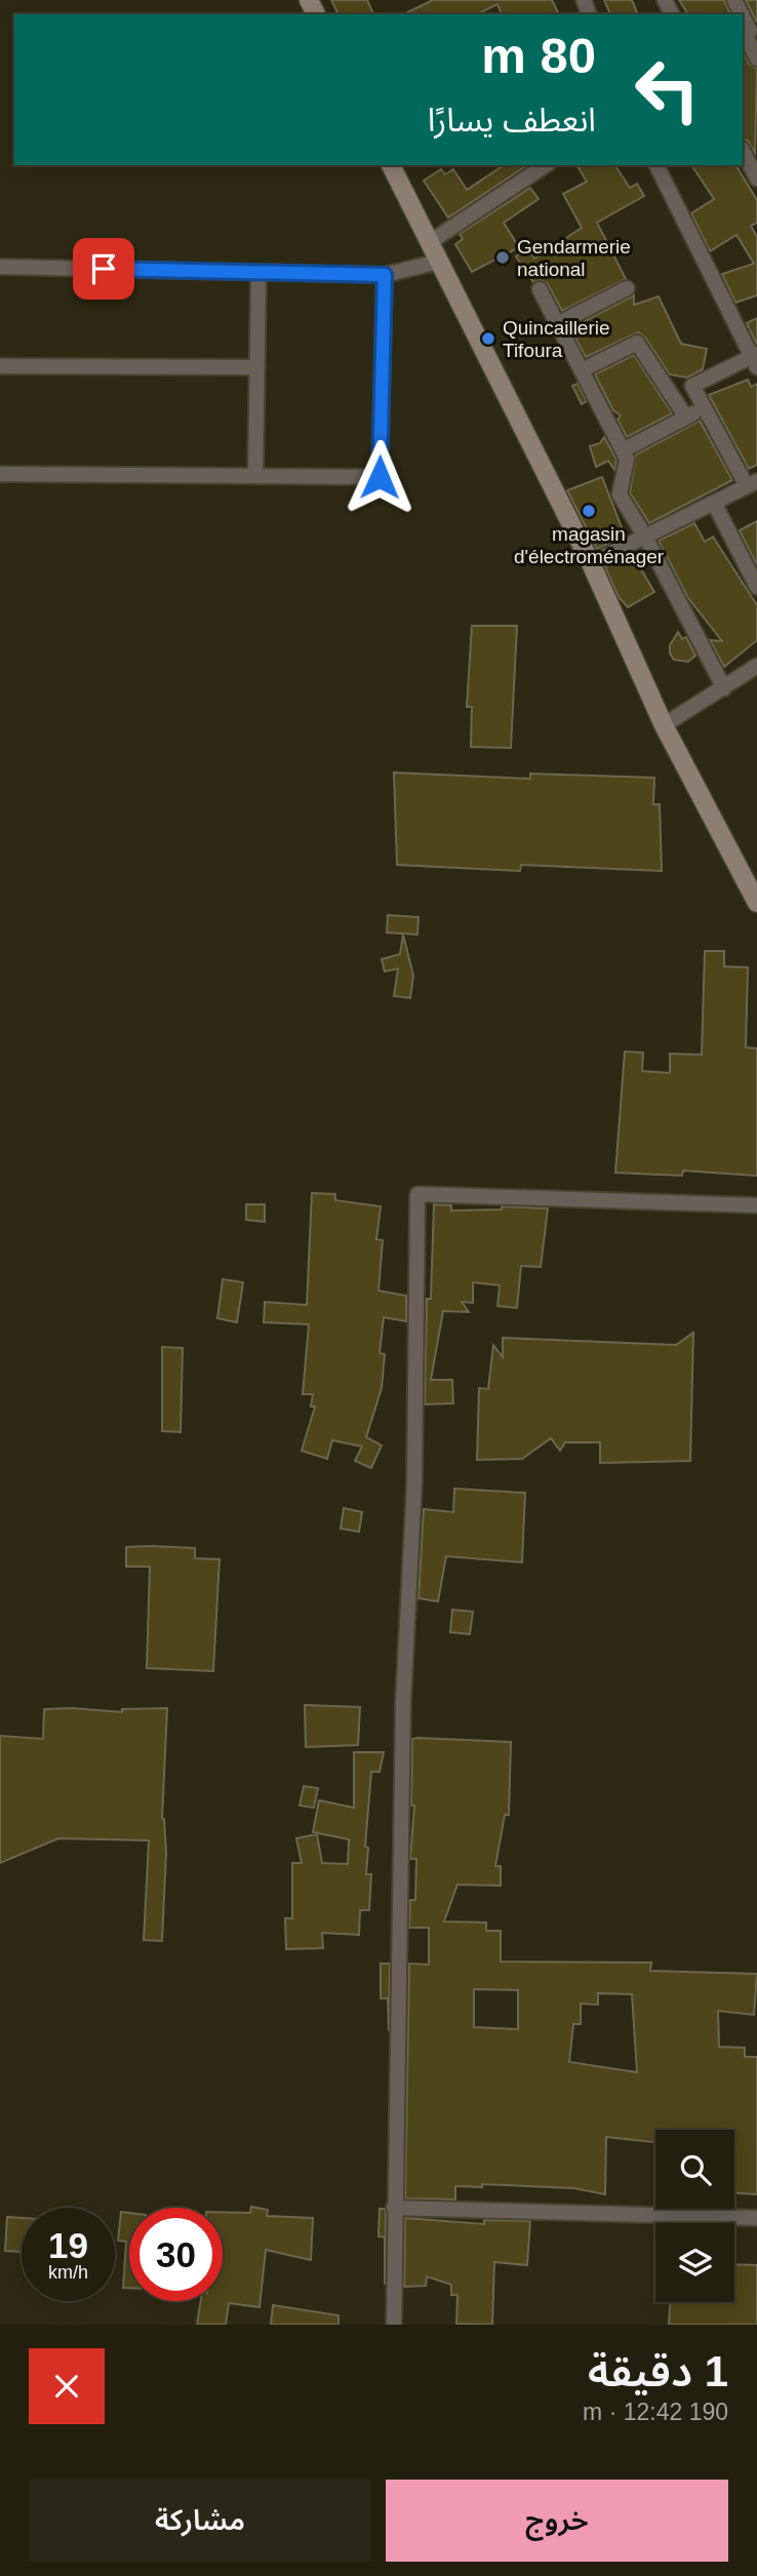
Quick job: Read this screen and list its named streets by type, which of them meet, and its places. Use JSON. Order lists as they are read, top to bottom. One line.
{"places":["Gendarmerie national","Quincaillerie Tifoura","magasin d'électroménager"],"page":{"turn":["80 m","انعطف يسارًا"],"speed":"19 km/h","limit":"30","heading":["1 دقيقة","190 m · 12:42"],"buttons":["خروج","مشاركة"]}}
